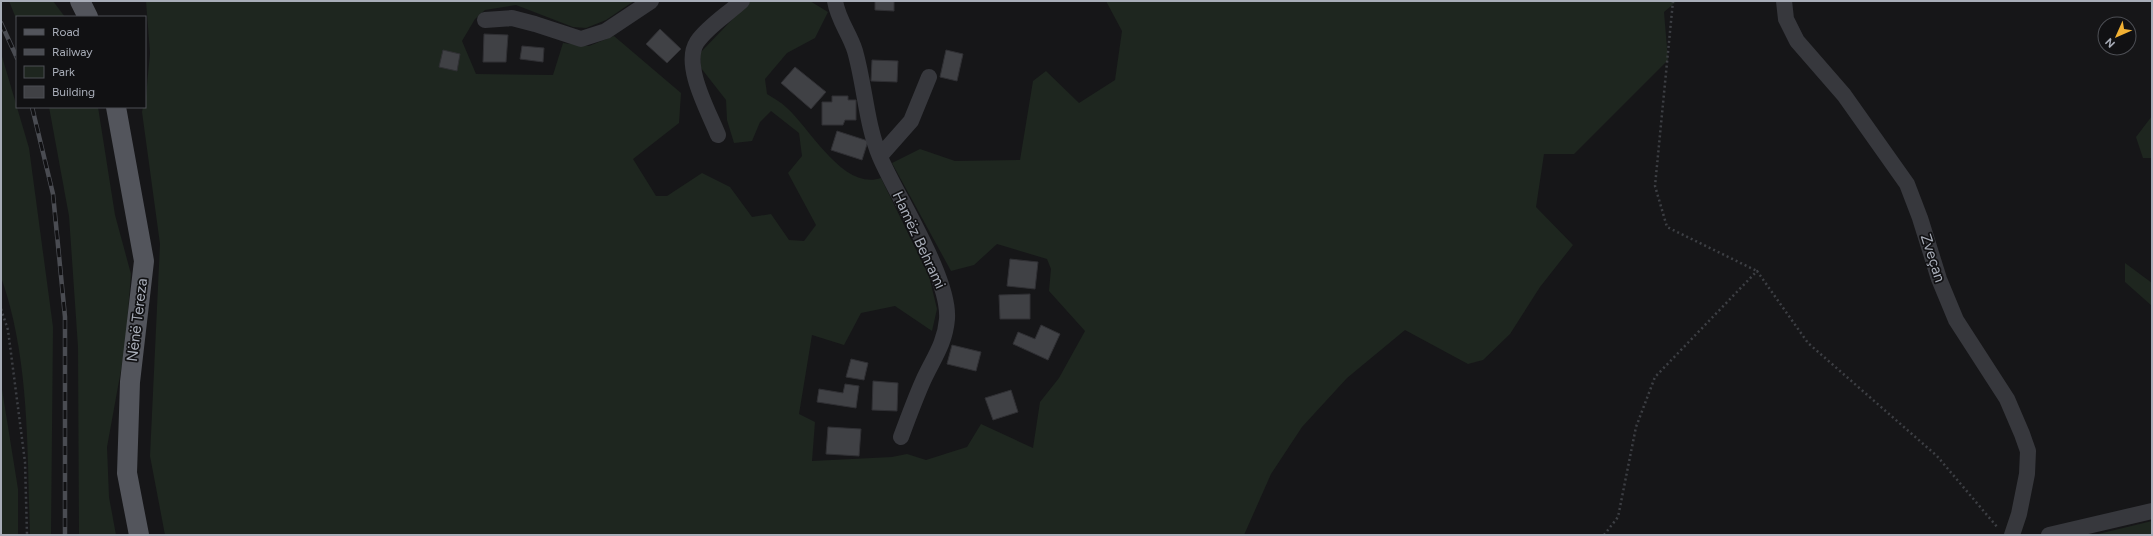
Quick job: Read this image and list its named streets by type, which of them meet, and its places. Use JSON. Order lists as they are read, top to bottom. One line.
{"streets":{"main road":["Nënë Tereza"],"street":["Hamëz Behrami","Zveçan"]},"legend":["Road","Railway","Park","Building"],"north":"bottom left"}
